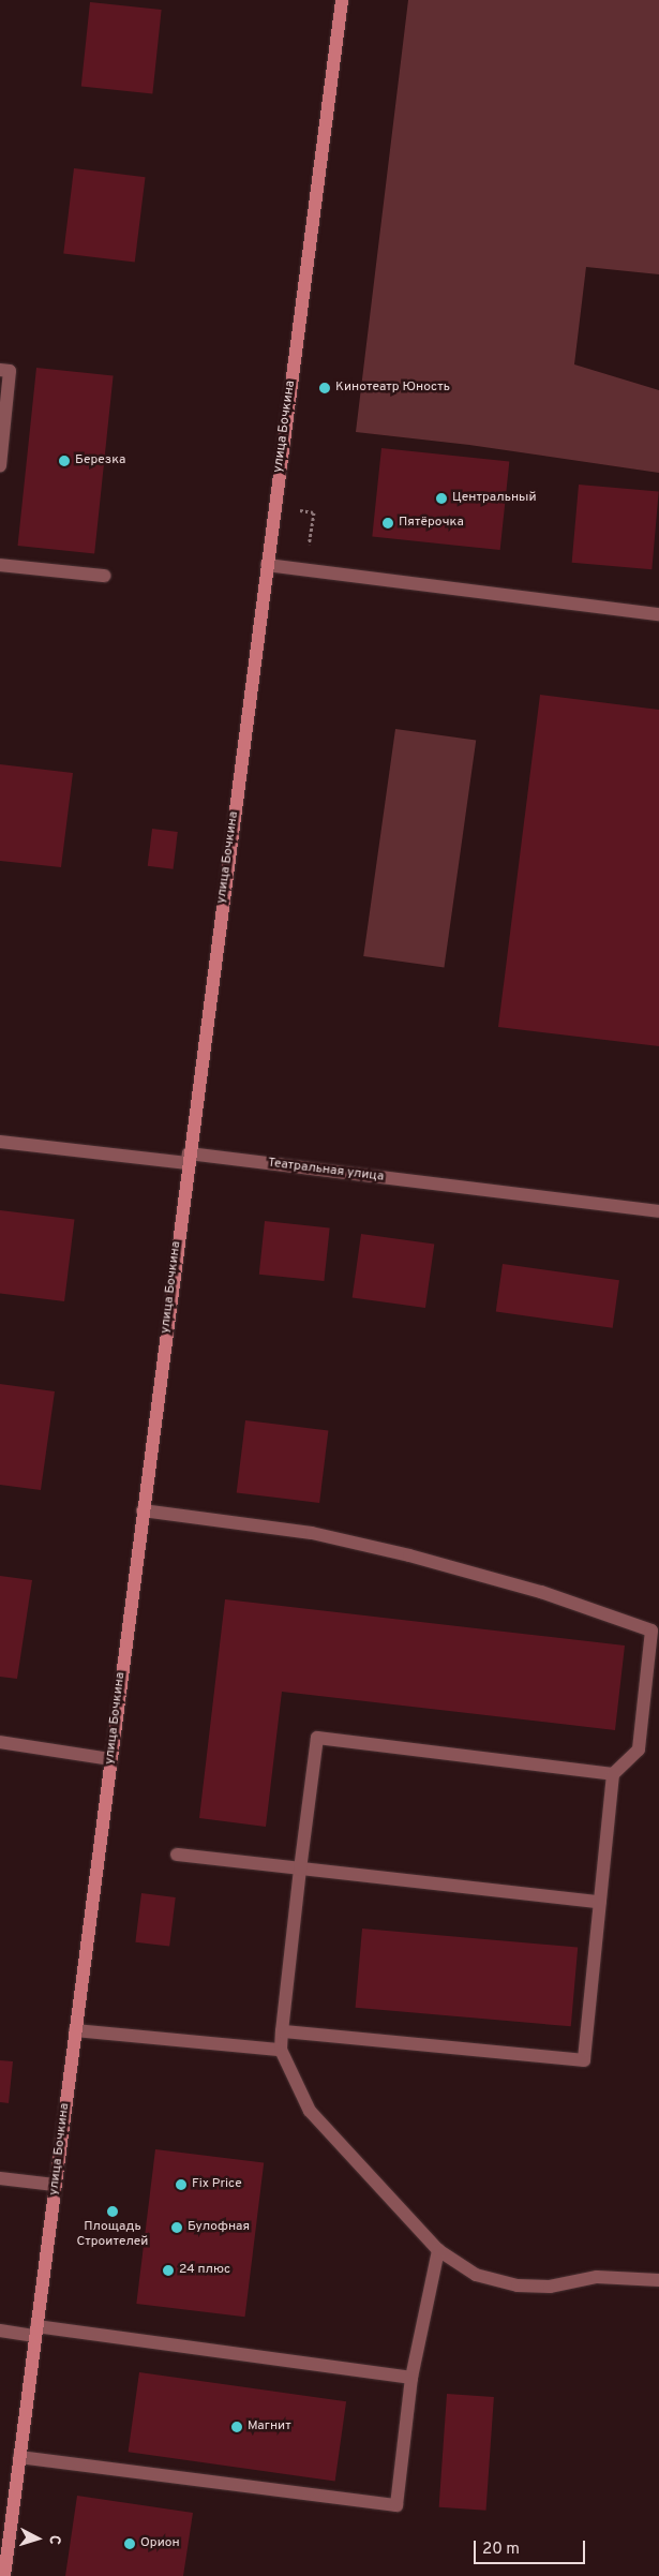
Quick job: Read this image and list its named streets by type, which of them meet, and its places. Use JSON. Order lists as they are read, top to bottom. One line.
{"streets":{"main road":["улица Бочкина"],"street":["Театральная улица"]},"crossings":[["улица Бочкина","Театральная улица"]],"places":["Кинотеатр Юность","Березка","Центральный","Пятёрочка","Fix Price","Площадь Строителей","Булофная","24 плюс","Магнит","Орион"],"scale_bar":"20 m","north":"right"}
